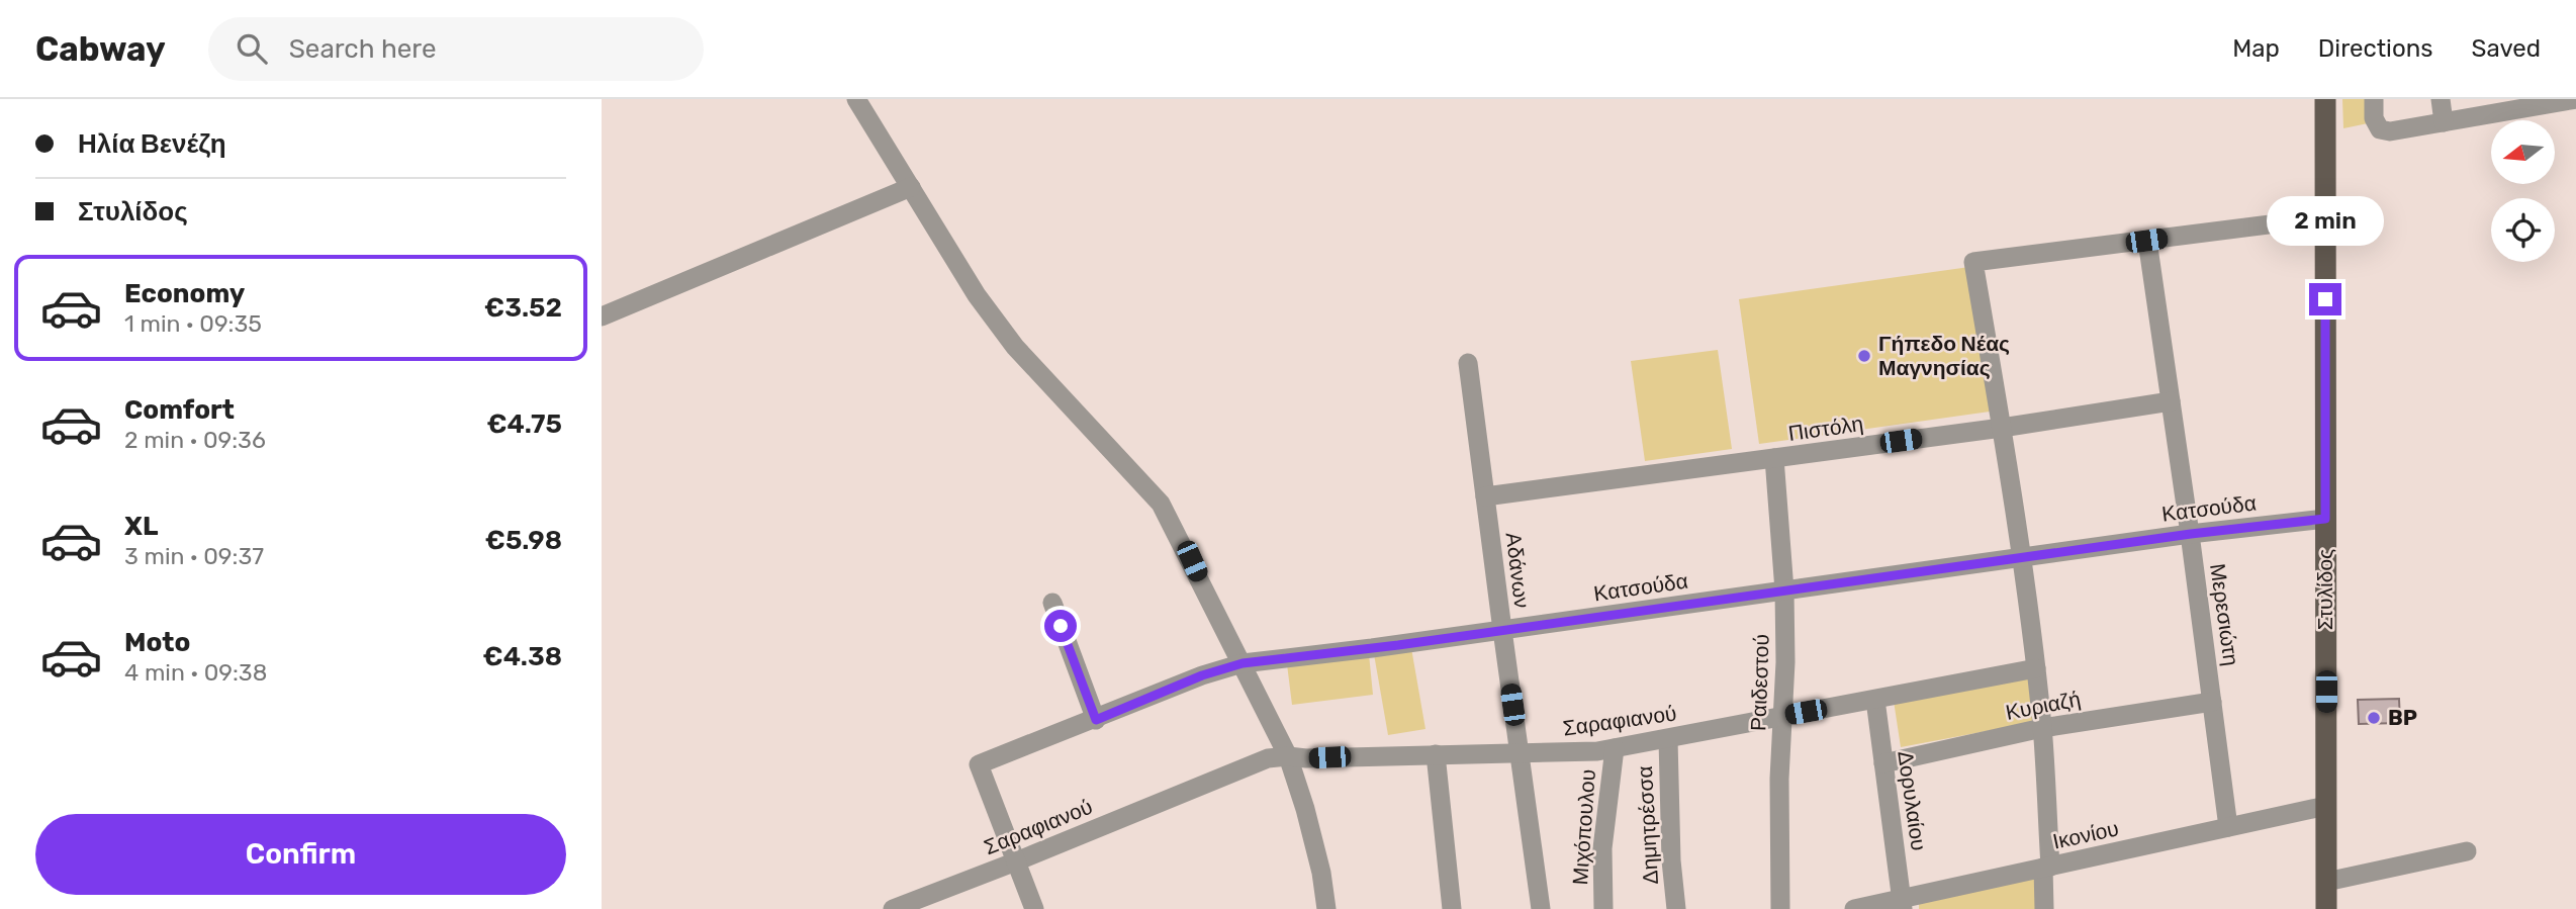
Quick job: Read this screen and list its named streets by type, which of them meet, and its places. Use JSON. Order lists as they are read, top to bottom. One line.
{"streets":{"main road":["Στυλίδος"],"street":["Πιστόλη","Κατσούδα","Αδάνων","Μερεσιώτη","Ραιδεστού","Κυριαζή","Σαραφιανού","Δορυλαίου","Δημητρέσσα","Μιχόπουλου","Ικονίου"]},"crossings":[["Πιστόλη","Αδάνων"],["Πιστόλη","Μερεσιώτη"],["Πιστόλη","Ραιδεστού"],["Κατσούδα","Αδάνων"],["Κατσούδα","Στυλίδος"],["Κατσούδα","Μερεσιώτη"],["Κατσούδα","Ραιδεστού"],["Κατσούδα","Σαραφιανού"],["Αδάνων","Σαραφιανού"],["Στυλίδος","Ικονίου"],["Μερεσιώτη","Κυριαζή"],["Μερεσιώτη","Ικονίου"],["Ραιδεστού","Σαραφιανού"],["Κυριαζή","Δορυλαίου"],["Σαραφιανού","Δορυλαίου"],["Σαραφιανού","Δημητρέσσα"],["Σαραφιανού","Μιχόπουλου"],["Δορυλαίου","Ικονίου"]],"places":["Γήπεδο Νέας Μαγνησίας","BP"],"north":"left","page":{"header":"Cabway","search":"Search here","nav":["Map","Directions","Saved"],"banner":["Ηλία Βενέζη","Στυλίδος"],"bubble":"2 min","list":[{"name":"Economy","note":"1 min · 09:35","value":"€3.52"},{"name":"Comfort","note":"2 min · 09:36","value":"€4.75"},{"name":"XL","note":"3 min · 09:37","value":"€5.98"},{"name":"Moto","note":"4 min · 09:38","value":"€4.38"}],"buttons":"Confirm"}}
